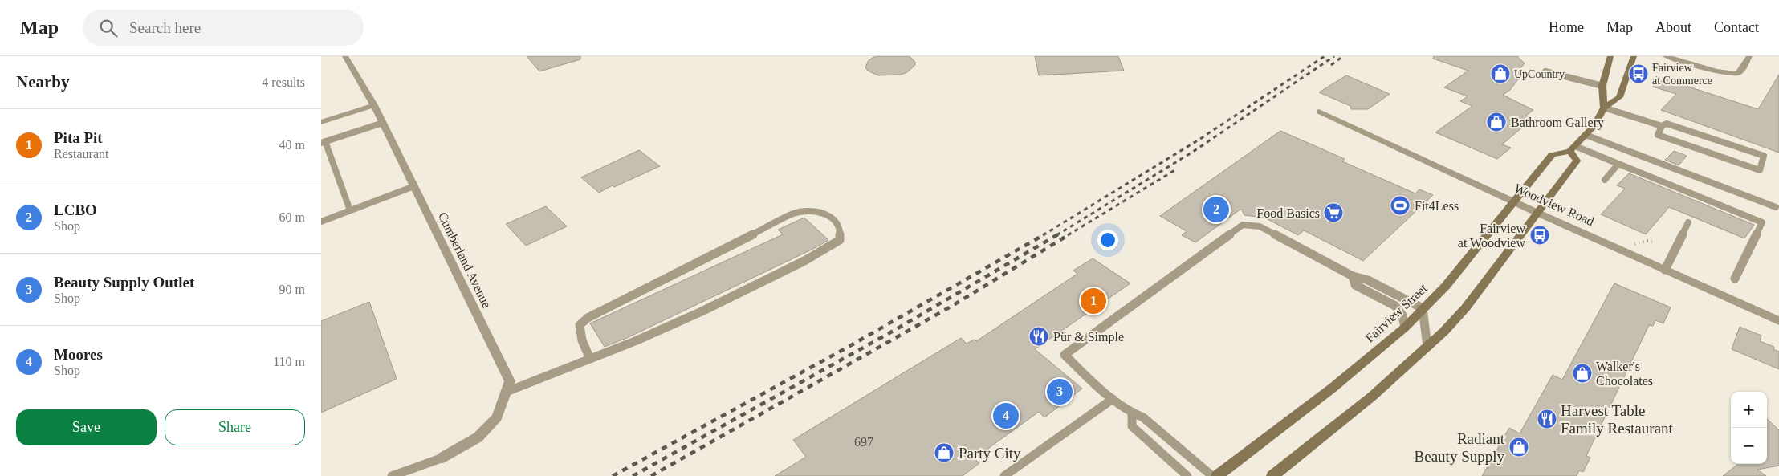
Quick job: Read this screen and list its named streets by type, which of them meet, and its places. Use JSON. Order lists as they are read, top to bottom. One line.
{"streets":{"main road":["Fairview Street"],"street":["Woodview Road","Cumberland Avenue"]},"crossings":[["Woodview Road","Fairview Street"]],"places":{"shop":["UpCountry","Bathroom Gallery","Walker's Chocolates","Radiant Beauty Supply","Party City"],"bus stop":["Fairview at Commerce","Fairview at Woodview"],"sports":["Fit4Less"],"supermarket":["Food Basics"],"restaurant":["Pür & Simple","Harvest Table Family Restaurant"]},"house_numbers":["697"],"page":{"header":"Map","search":"Search here","nav":["Home","Map","About","Contact"],"heading":["Nearby","4 results"],"list":[{"mark":"1","name":"Pita Pit","note":"Restaurant","value":"40 m"},{"mark":"2","name":"LCBO","note":"Shop","value":"60 m"},{"mark":"3","name":"Beauty Supply Outlet","note":"Shop","value":"90 m"},{"mark":"4","name":"Moores","note":"Shop","value":"110 m"}],"pins":["2","1","3","4"],"map_buttons":["+","−"],"buttons":["Save","Share"]}}
